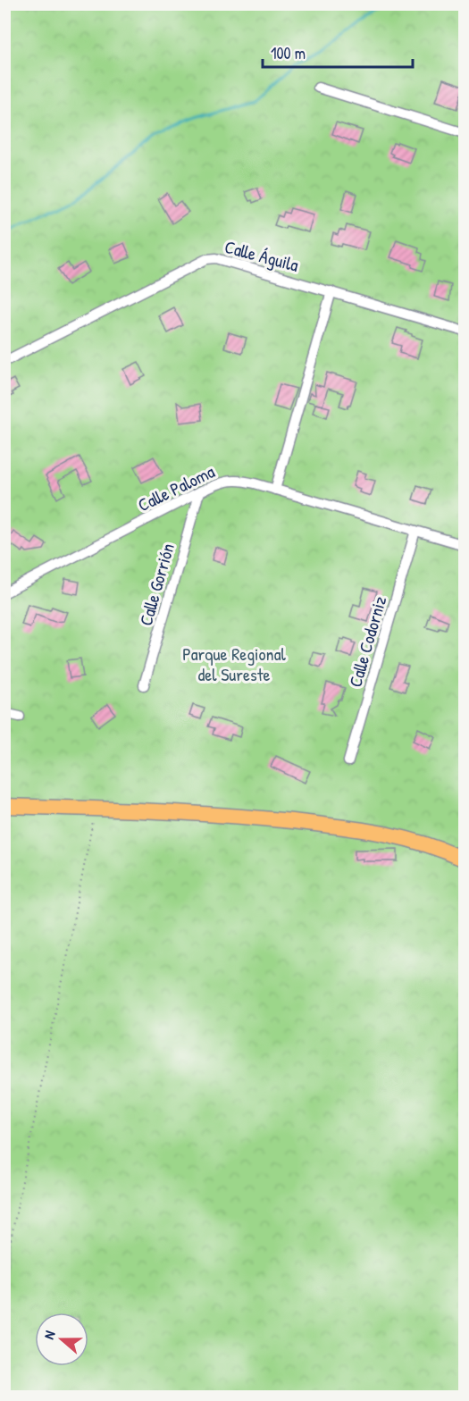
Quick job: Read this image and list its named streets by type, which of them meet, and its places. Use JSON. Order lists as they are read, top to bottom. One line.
{"streets":{"street":["Calle Águila","Calle Paloma","Calle Gorrión","Calle Codorniz"]},"crossings":[["Calle Paloma","Calle Gorrión"],["Calle Paloma","Calle Codorniz"]],"parks":["Parque Regional del Sureste"],"scale_bar":"100 m","north":"left"}
